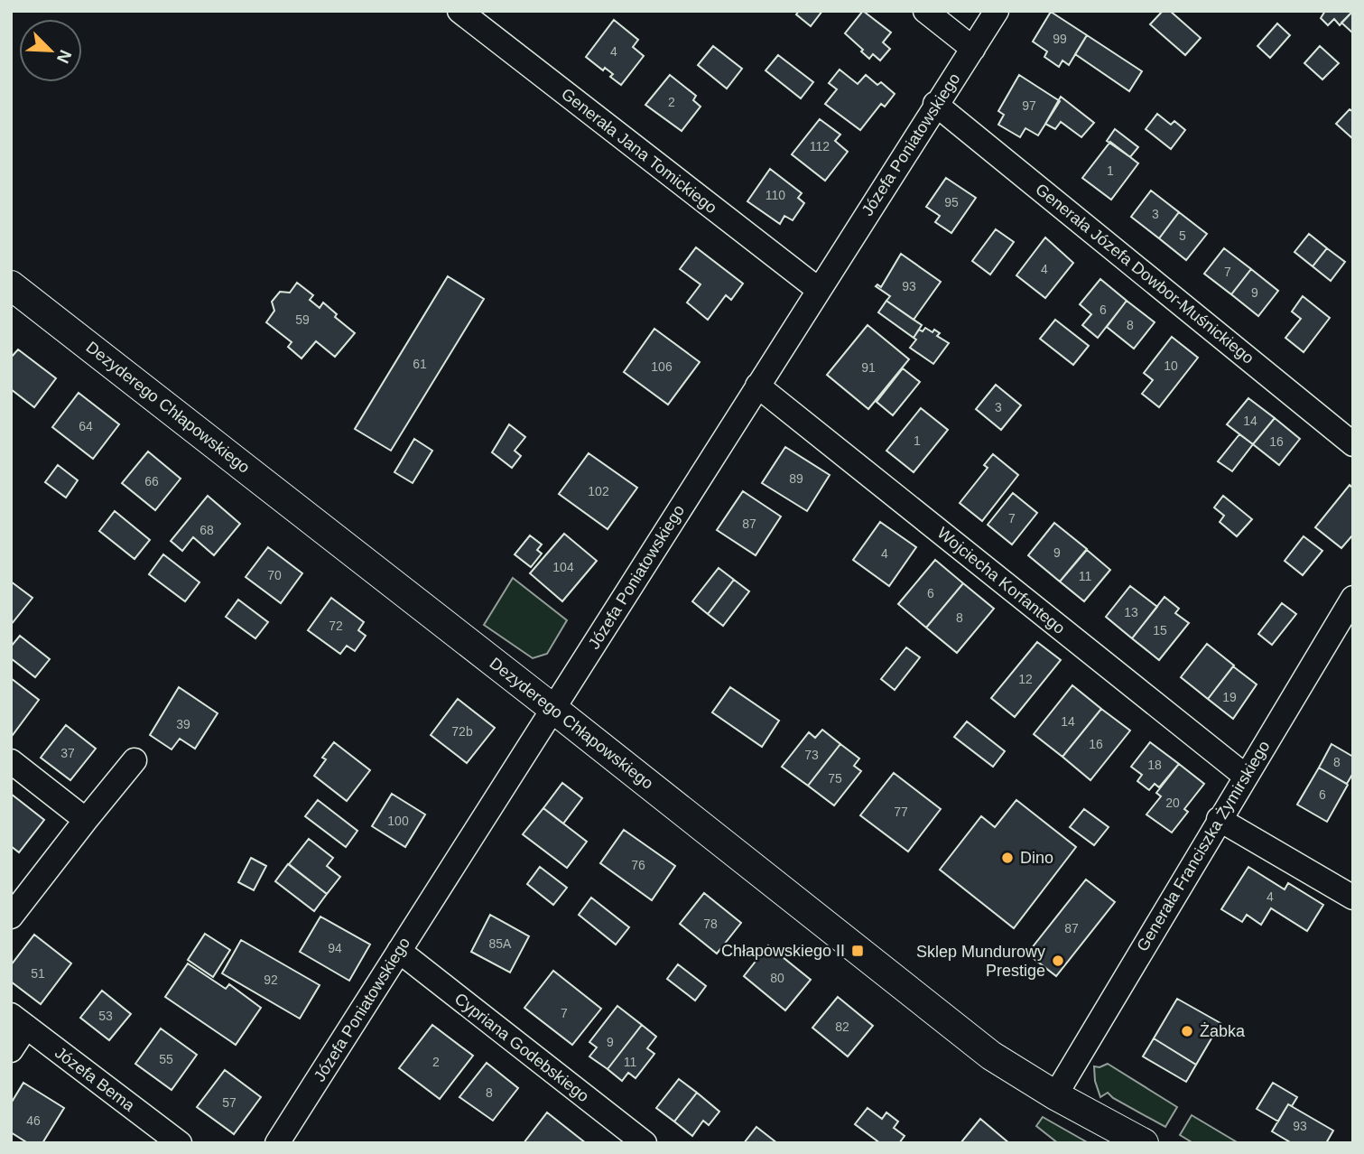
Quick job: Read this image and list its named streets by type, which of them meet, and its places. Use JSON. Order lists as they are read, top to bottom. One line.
{"streets":{"street":["Józefa Poniatowskiego","Generała Jana Tomickiego","Generała Józefa Dowbor-Muśnickiego","Dezyderego Chłapowskiego","Wojciecha Korfantego","Generała Franciszka Żymirskiego","Cypriana Godebskiego","Józefa Bema"]},"crossings":[["Józefa Poniatowskiego","Generała Jana Tomickiego"],["Józefa Poniatowskiego","Generała Józefa Dowbor-Muśnickiego"],["Józefa Poniatowskiego","Dezyderego Chłapowskiego"],["Józefa Poniatowskiego","Wojciecha Korfantego"],["Józefa Poniatowskiego","Cypriana Godebskiego"],["Dezyderego Chłapowskiego","Generała Franciszka Żymirskiego"],["Wojciecha Korfantego","Generała Franciszka Żymirskiego"]],"places":{"other":["Dino","Sklep Mundurowy Prestige","Żabka"],"transit":["Chłapowskiego II"]},"house_numbers":["99","4","2","97","112","1","110","95","3","5","4","7","93","9","6","59","8","61","10","106","91","3","14","64","1","16","89","66","102","7","87","68","9","4","104","70","11","6","13","8","72","15","12","19","14","39","72b","16","37","73","8","18","75","6","20","77","100","76","4","78","87","85A","94","51","80","92","7","53","82","9","55","2","11","8","57","46","93"],"north":"bottom right"}
